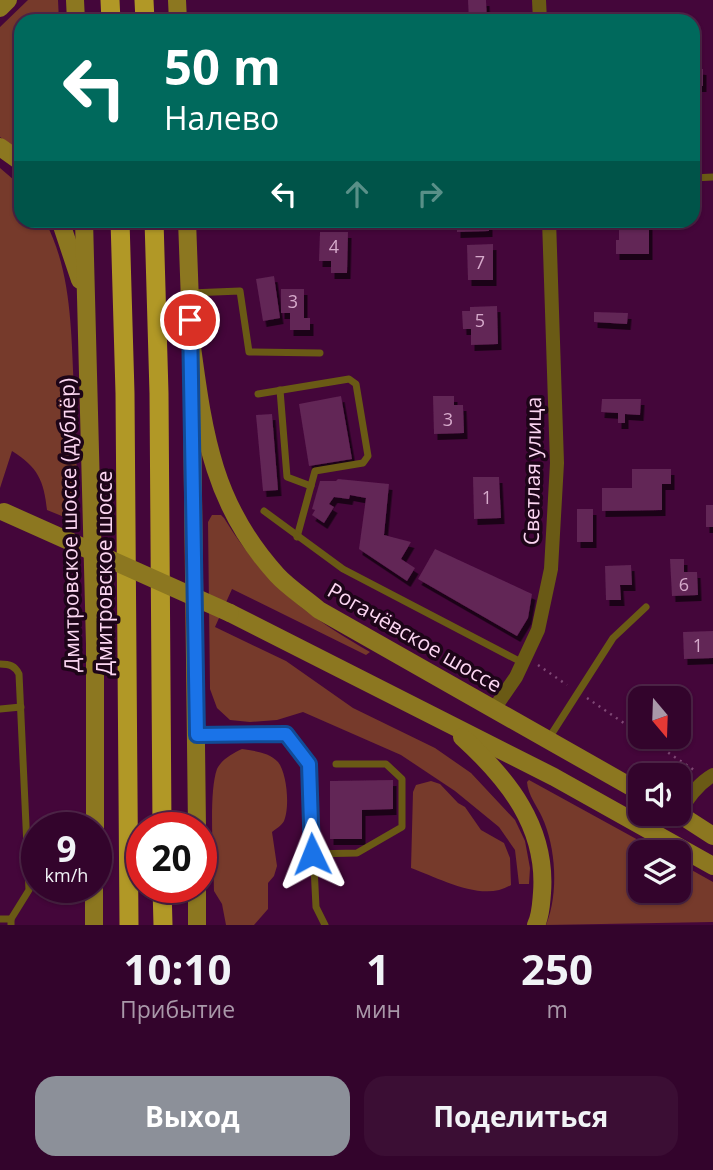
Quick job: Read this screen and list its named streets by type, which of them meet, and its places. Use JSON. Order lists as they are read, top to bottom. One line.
{"streets":{"highway":["Дмитровское шоссе"],"main road":["Дмитровское шоссе (дублёр)","Рогачёвское шоссе"],"street":["Светлая улица"]},"crossings":[["Светлая улица","Рогачёвское шоссе"]],"house_numbers":["4","7","3","5","3","1","6","1"],"north":"bottom","page":{"turn":["50 m","Налево"],"speed":"9 km/h","limit":"20","eta":["10:10","Прибытие","1","мин","250","m"],"buttons":["Выход","Поделиться"]}}
